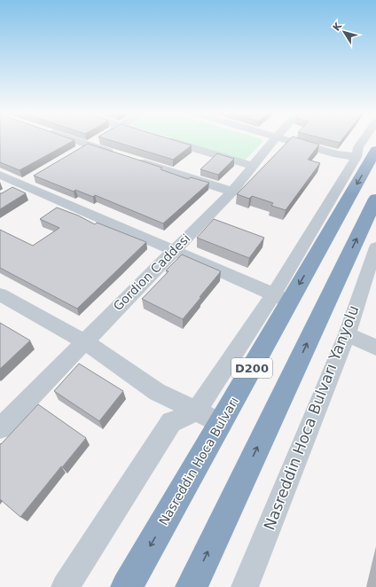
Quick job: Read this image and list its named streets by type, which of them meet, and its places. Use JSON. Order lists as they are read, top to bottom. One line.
{"streets":{"highway":["D200","Nasreddin Hoca Bulvarı"],"street":["Gordion Caddesi","Nasreddin Hoca Bulvarı Yanyolu"]},"north":"top left"}
